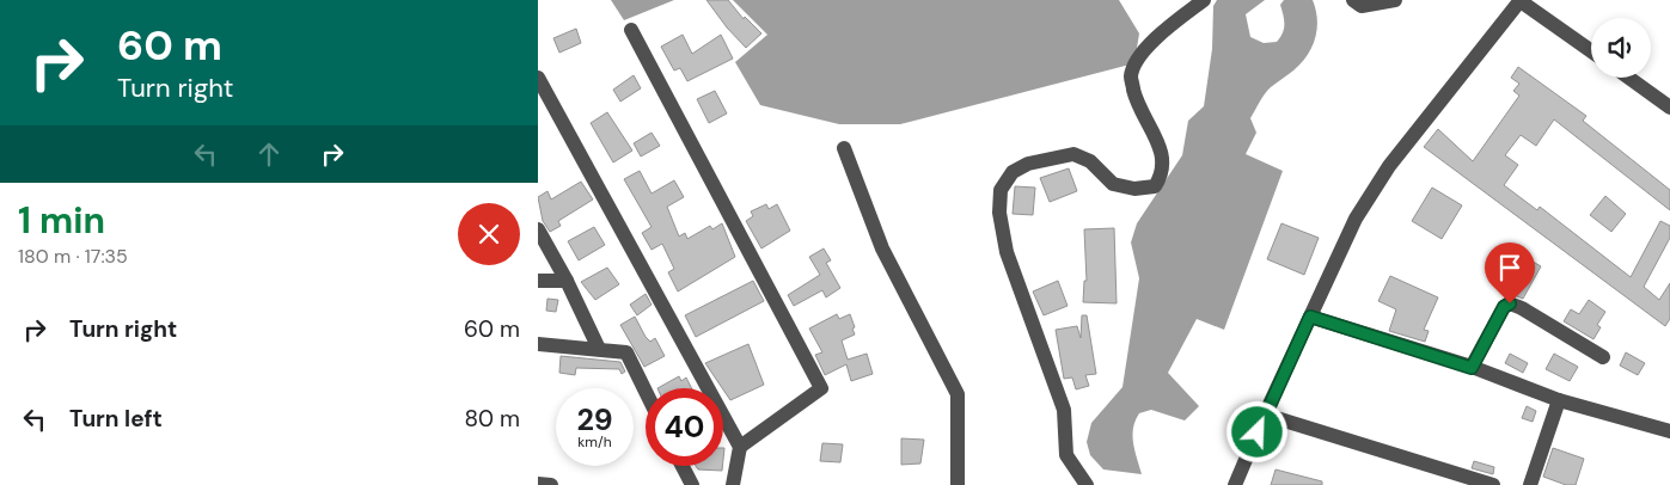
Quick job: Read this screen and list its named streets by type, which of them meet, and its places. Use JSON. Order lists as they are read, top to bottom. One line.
{"page":{"turn":["60 m","Turn right"],"heading":["1 min","180 m · 17:35"],"list":[{"name":"Turn right","value":"60 m"},{"name":"Turn left","value":"80 m"}],"speed":"29 km/h","limit":"40"}}
